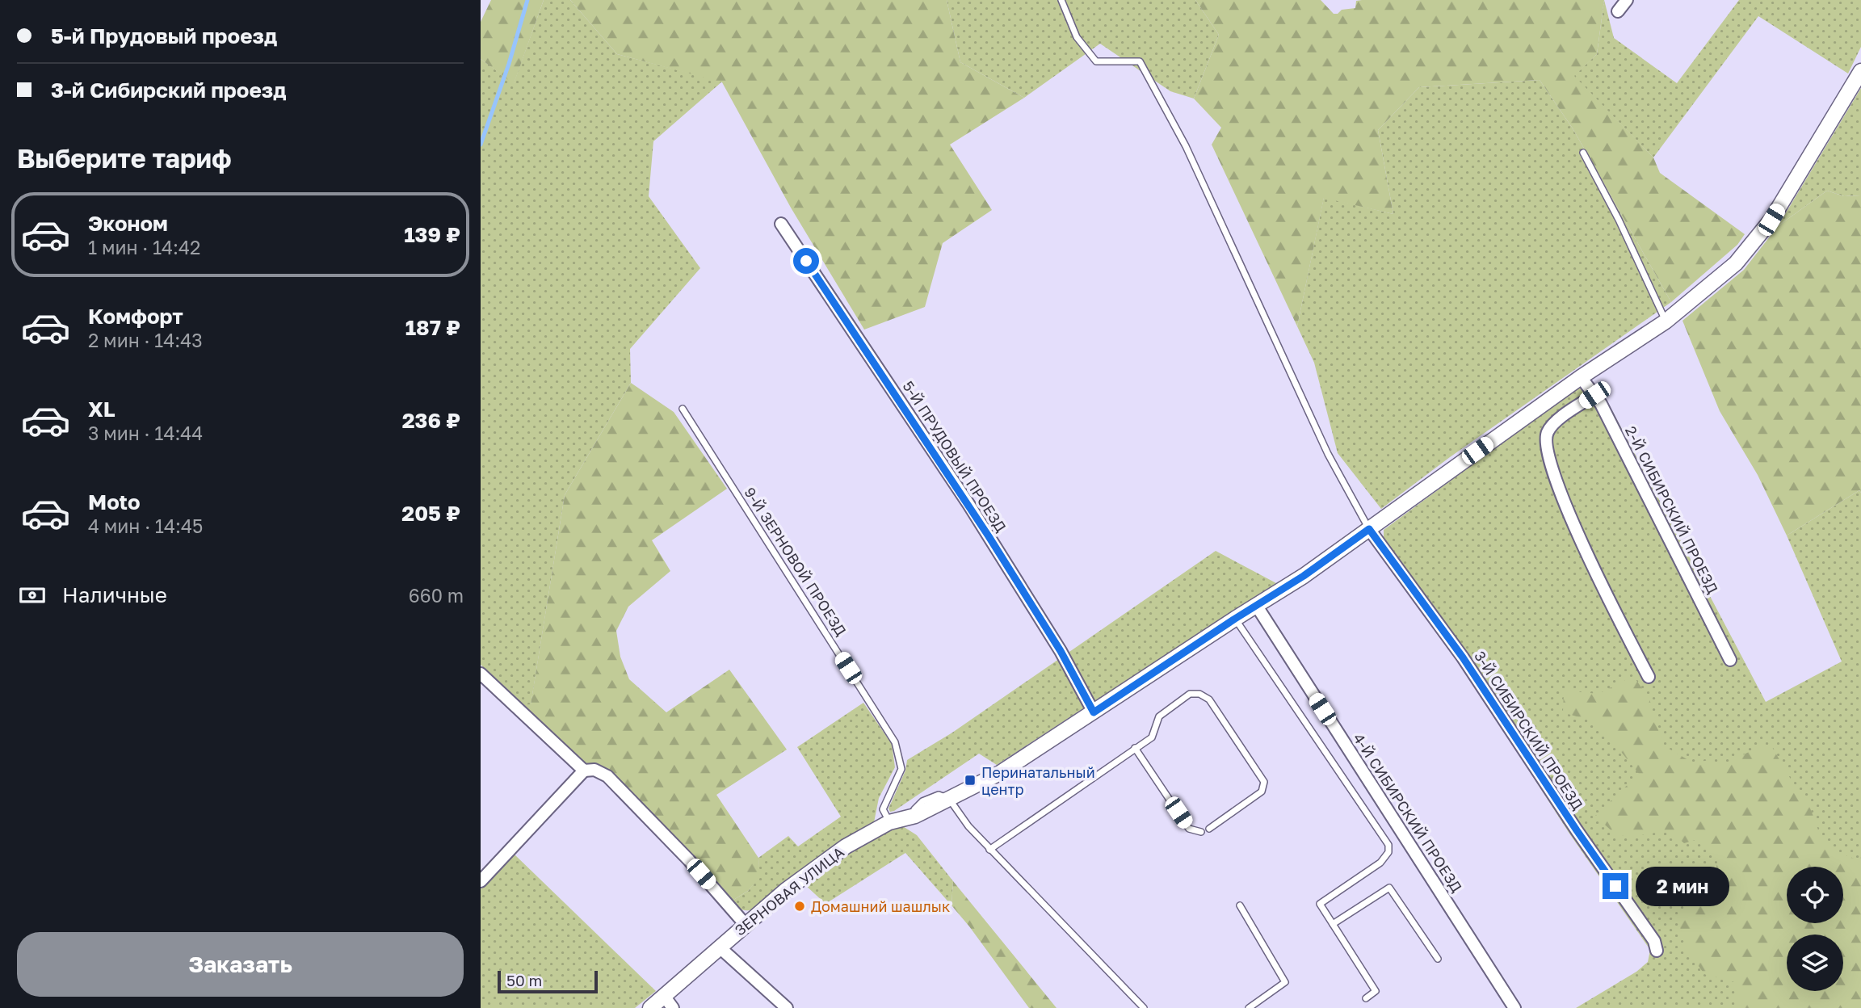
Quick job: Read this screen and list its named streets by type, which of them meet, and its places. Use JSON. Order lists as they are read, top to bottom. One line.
{"streets":{"street":["5-Й ПРУДОВЫЙ ПРОЕЗД","2-Й СИБИРСКИЙ ПРОЕЗД","3-Й СИБИРСКИЙ ПРОЕЗД","4-Й СИБИРСКИЙ ПРОЕЗД","ЗЕРНОВАЯ УЛИЦА"],"lane":["9-Й ЗЕРНОВОЙ ПРОЕЗД"]},"crossings":[["5-Й ПРУДОВЫЙ ПРОЕЗД","ЗЕРНОВАЯ УЛИЦА"],["2-Й СИБИРСКИЙ ПРОЕЗД","ЗЕРНОВАЯ УЛИЦА"],["9-Й ЗЕРНОВОЙ ПРОЕЗД","ЗЕРНОВАЯ УЛИЦА"],["3-Й СИБИРСКИЙ ПРОЕЗД","ЗЕРНОВАЯ УЛИЦА"],["4-Й СИБИРСКИЙ ПРОЕЗД","ЗЕРНОВАЯ УЛИЦА"]],"places":{"transit":["Перинатальный центр"],"other":["Домашний шашлык"]},"scale_bar":"50 m","page":{"banner":["5-й Прудовый проезд","3-й Сибирский проезд"],"heading":"Выберите тариф","list":[{"name":"Эконом","note":"1 мин · 14:42","value":"139 ₽"},{"name":"Комфорт","note":"2 мин · 14:43","value":"187 ₽"},{"name":"XL","note":"3 мин · 14:44","value":"236 ₽"},{"name":"Moto","note":"4 мин · 14:45","value":"205 ₽"}],"pay":["Наличные","660 m"],"bubble":"2 мин","buttons":"Заказать","scale":"50 m"}}
